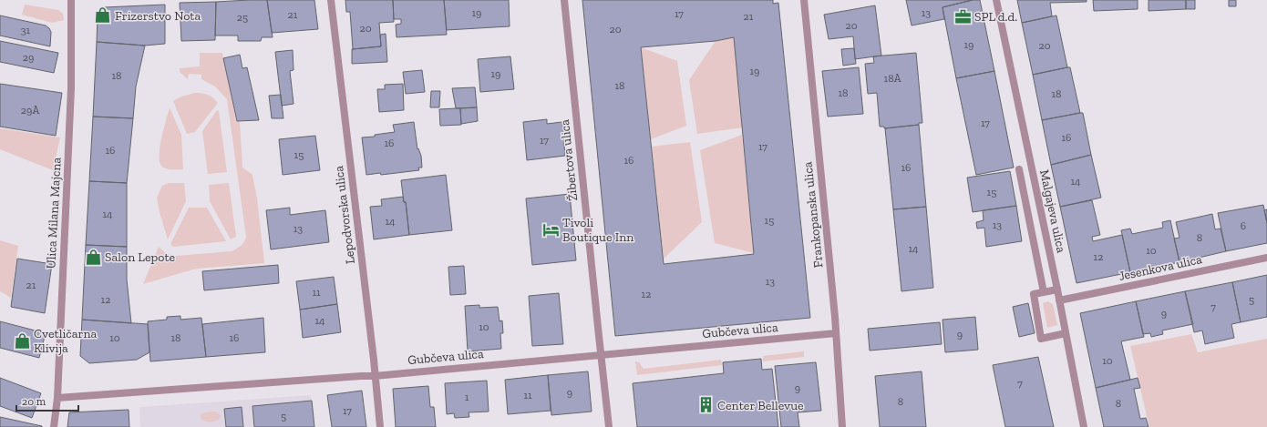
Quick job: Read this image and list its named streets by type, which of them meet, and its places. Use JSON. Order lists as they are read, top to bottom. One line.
{"streets":{"street":["Žibertova ulica","Malgajeva ulica","Ulica Milana Majcna","Lepodvorska ulica","Frankopanska ulica","Jesenkova ulica","Gubčeva ulica"]},"crossings":[["Žibertova ulica","Gubčeva ulica"],["Malgajeva ulica","Jesenkova ulica"],["Ulica Milana Majcna","Gubčeva ulica"],["Lepodvorska ulica","Gubčeva ulica"],["Frankopanska ulica","Gubčeva ulica"]],"places":{"shop":["Frizerstvo Nota","Salon Lepote","Cvetličarna Klivija"],"office":["SPL d.d."],"hotel":["Tivoli Boutique Inn"],"building":["Center Bellevue"]},"house_numbers":["19","13","17","21","21","25","20","20","20","31","19","20","29","19","19","18","18A","18","18","18","29A","17","16","17","16","17","16","15","16","16","14","15","14","15","14","13","6","13","8","14","10","12","13","21","11","12","12","5","7","9","14","10","9","10","18","16","10","7","9","9","11","1","8","8","17","5"],"scale_bar":"20 m"}
